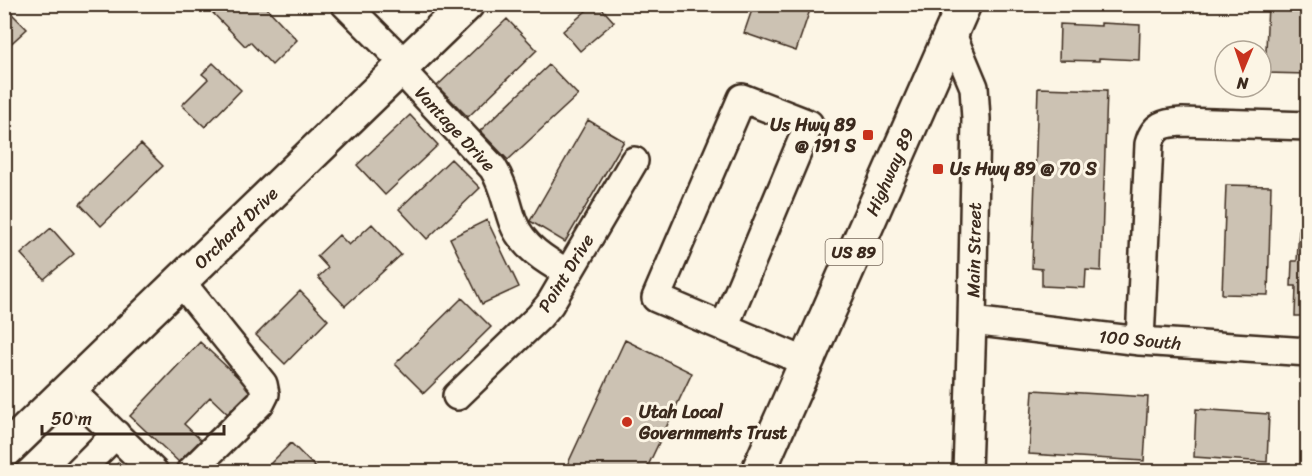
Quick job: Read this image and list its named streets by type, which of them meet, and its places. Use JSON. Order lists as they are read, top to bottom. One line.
{"streets":{"main road":["Highway 89","Orchard Drive","US 89"],"street":["Vantage Drive","Main Street","Point Drive","100 South"]},"crossings":[["Vantage Drive","Orchard Drive"],["Vantage Drive","Point Drive"],["Highway 89","Main Street"],["Main Street","100 South"]],"places":{"transit":["Us Hwy 89 @ 191 S","Us Hwy 89 @ 70 S"],"other":["Utah Local Governments Trust"]},"scale_bar":"50 m","north":"bottom"}
